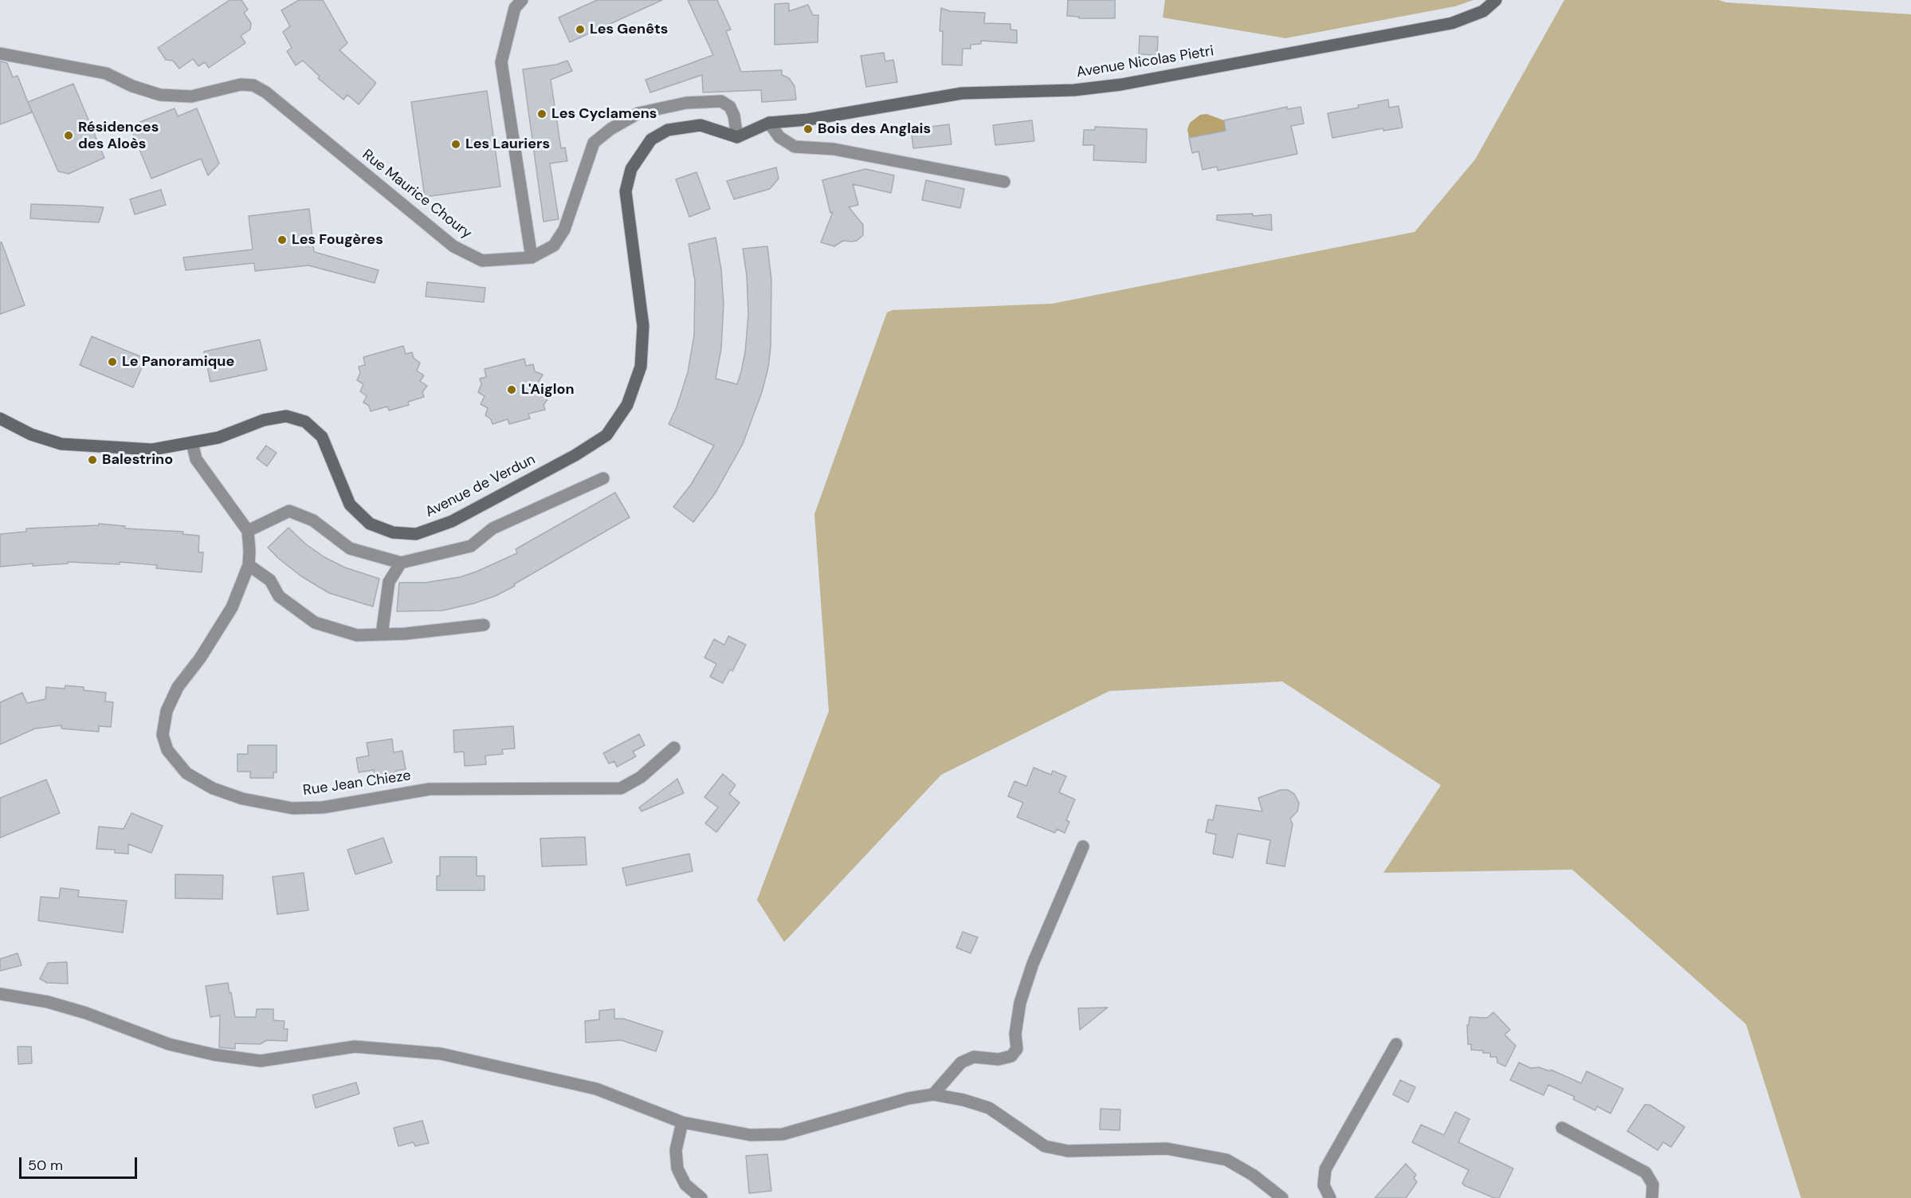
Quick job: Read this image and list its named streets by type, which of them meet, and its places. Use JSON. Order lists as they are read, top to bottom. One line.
{"streets":{"main road":["Avenue Nicolas Pietri","Avenue de Verdun"],"street":["Rue Maurice Choury","Rue Jean Chieze"]},"crossings":[["Avenue Nicolas Pietri","Rue Maurice Choury"],["Avenue Nicolas Pietri","Avenue de Verdun"],["Rue Maurice Choury","Avenue de Verdun"]],"places":["Les Genêts","Les Cyclamens","Bois des Anglais","Résidences des Aloès","Les Lauriers","Les Fougères","Le Panoramique","L'Aiglon","Balestrino"],"scale_bar":"50 m"}
